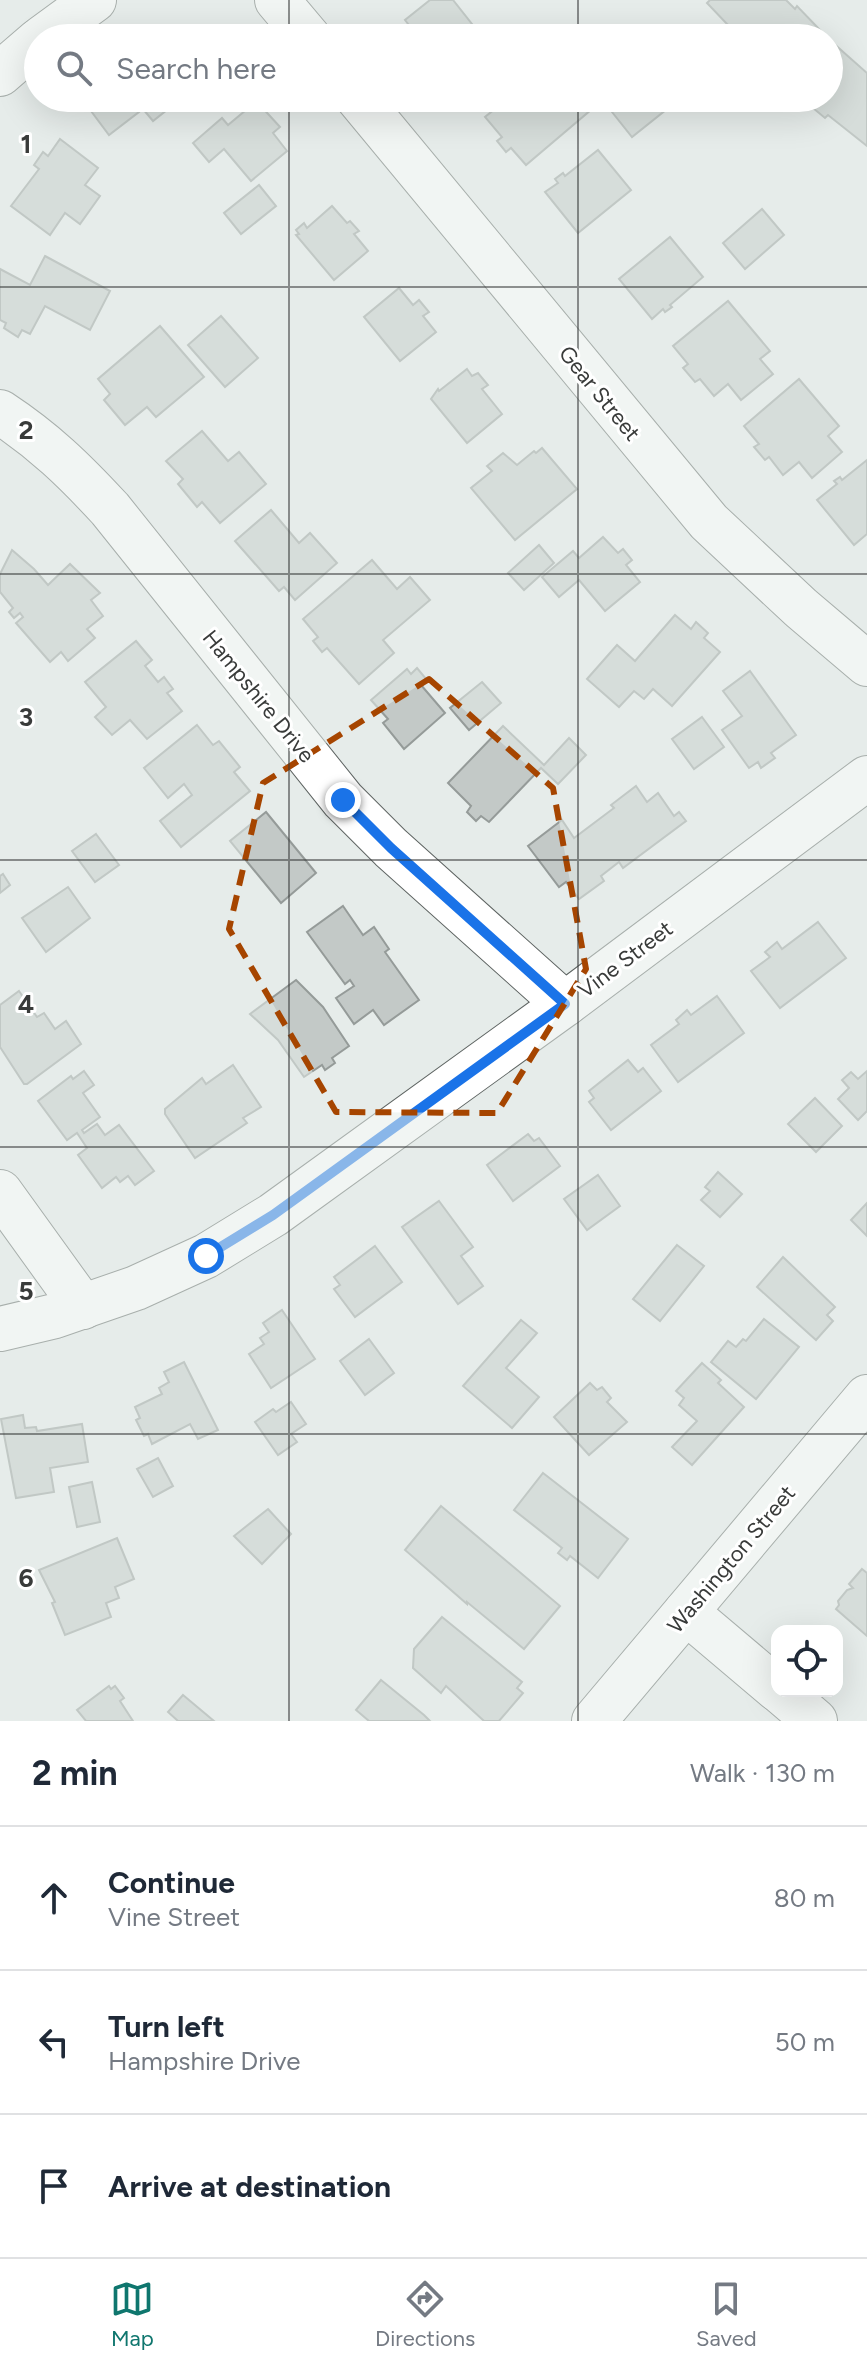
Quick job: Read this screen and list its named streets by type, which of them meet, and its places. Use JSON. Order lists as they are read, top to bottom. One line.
{"streets":{"street":["Gear Street","Hampshire Drive","Vine Street","Washington Street"]},"crossings":[["Hampshire Drive","Vine Street"]],"page":{"search":"Search here","heading":["2 min","Walk · 130 m"],"list":[["Continue","Vine Street","80 m"],["Turn left","Hampshire Drive","50 m"],"Arrive at destination"],"nav":["Map","Directions","Saved"]},"grid":{"rows":["1","2","3","4","5","6"]}}
